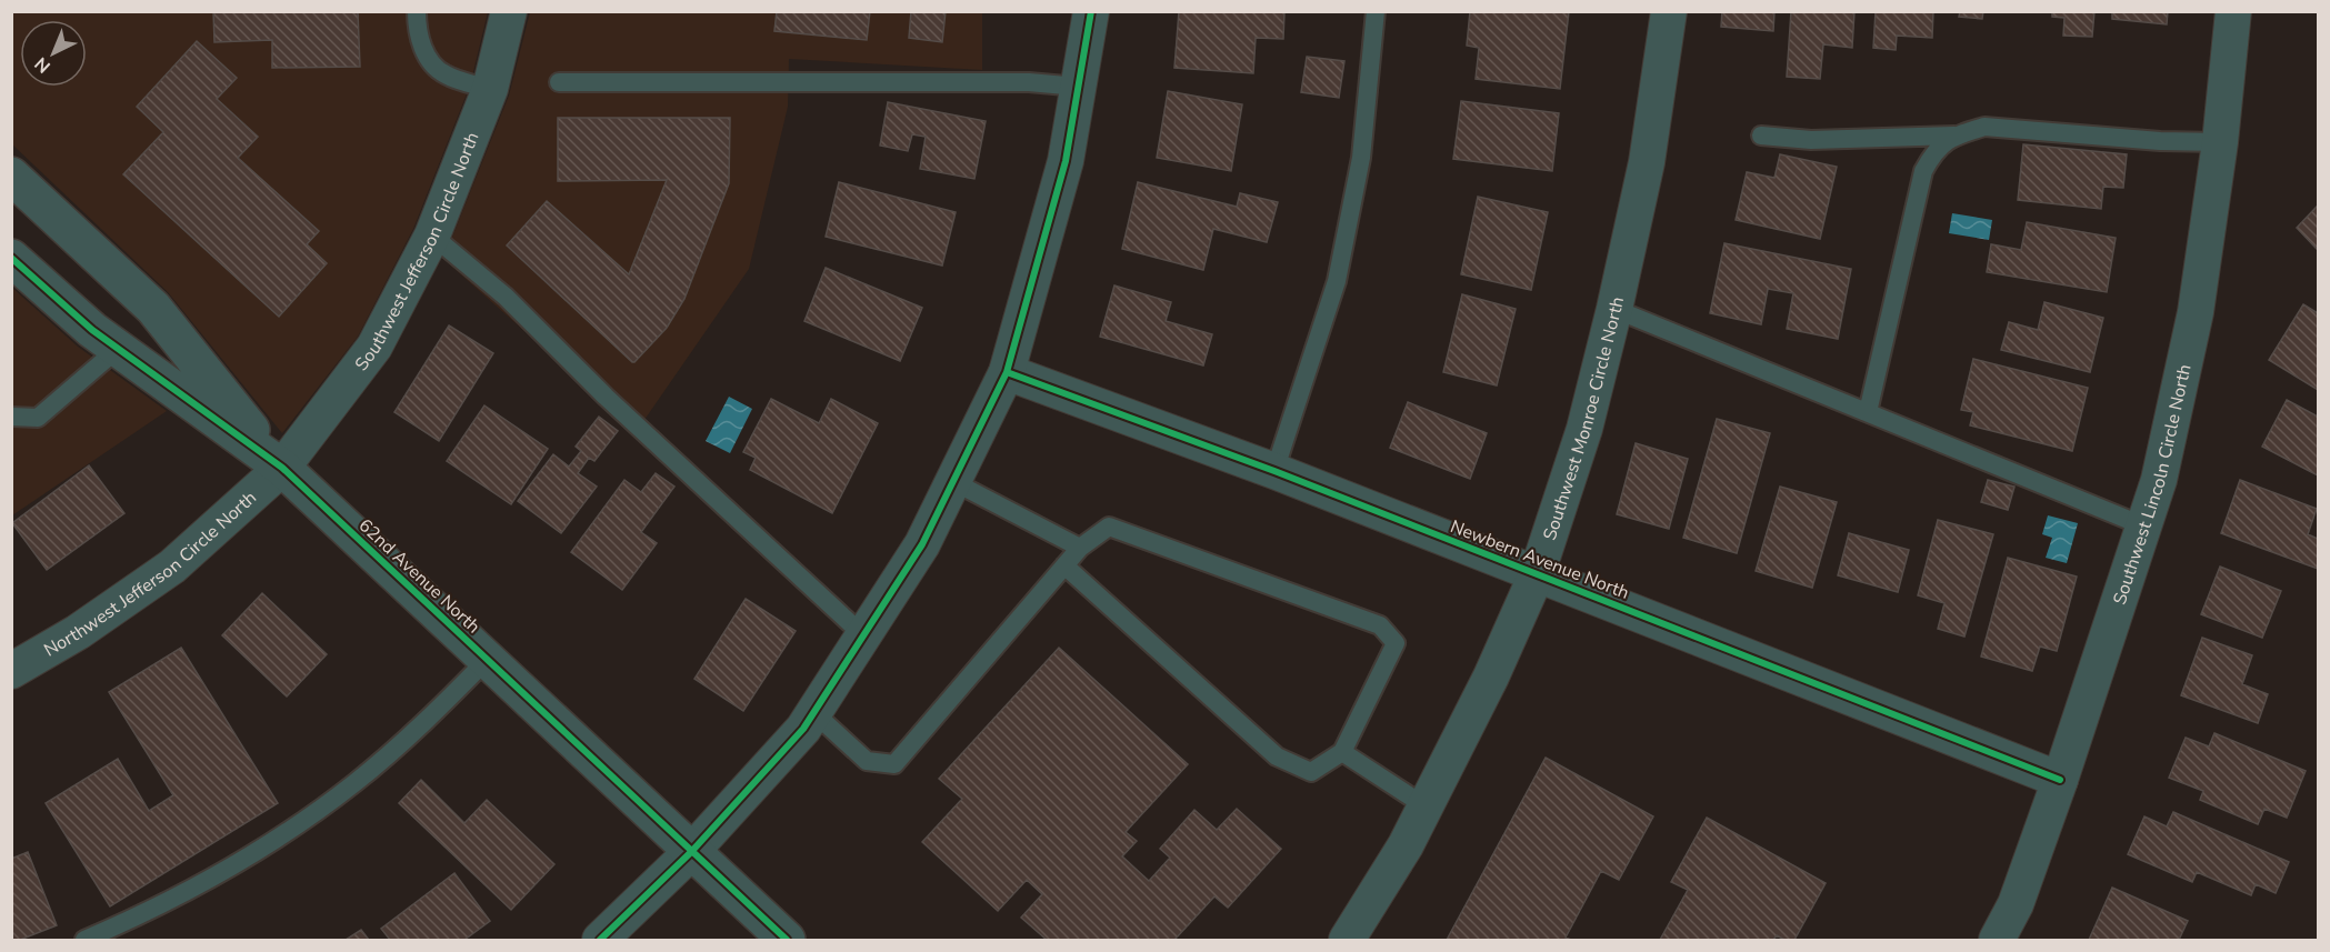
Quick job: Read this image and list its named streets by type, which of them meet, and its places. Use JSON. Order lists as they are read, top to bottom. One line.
{"streets":{"street":["Southwest Jefferson Circle North","Southwest Monroe Circle North","Southwest Lincoln Circle North","Newbern Avenue North","Northwest Jefferson Circle North","62nd Avenue North"]},"crossings":[["Southwest Jefferson Circle North","Northwest Jefferson Circle North"],["Southwest Jefferson Circle North","62nd Avenue North"],["Southwest Monroe Circle North","Newbern Avenue North"],["Southwest Lincoln Circle North","Newbern Avenue North"],["Northwest Jefferson Circle North","62nd Avenue North"]],"north":"bottom left"}
